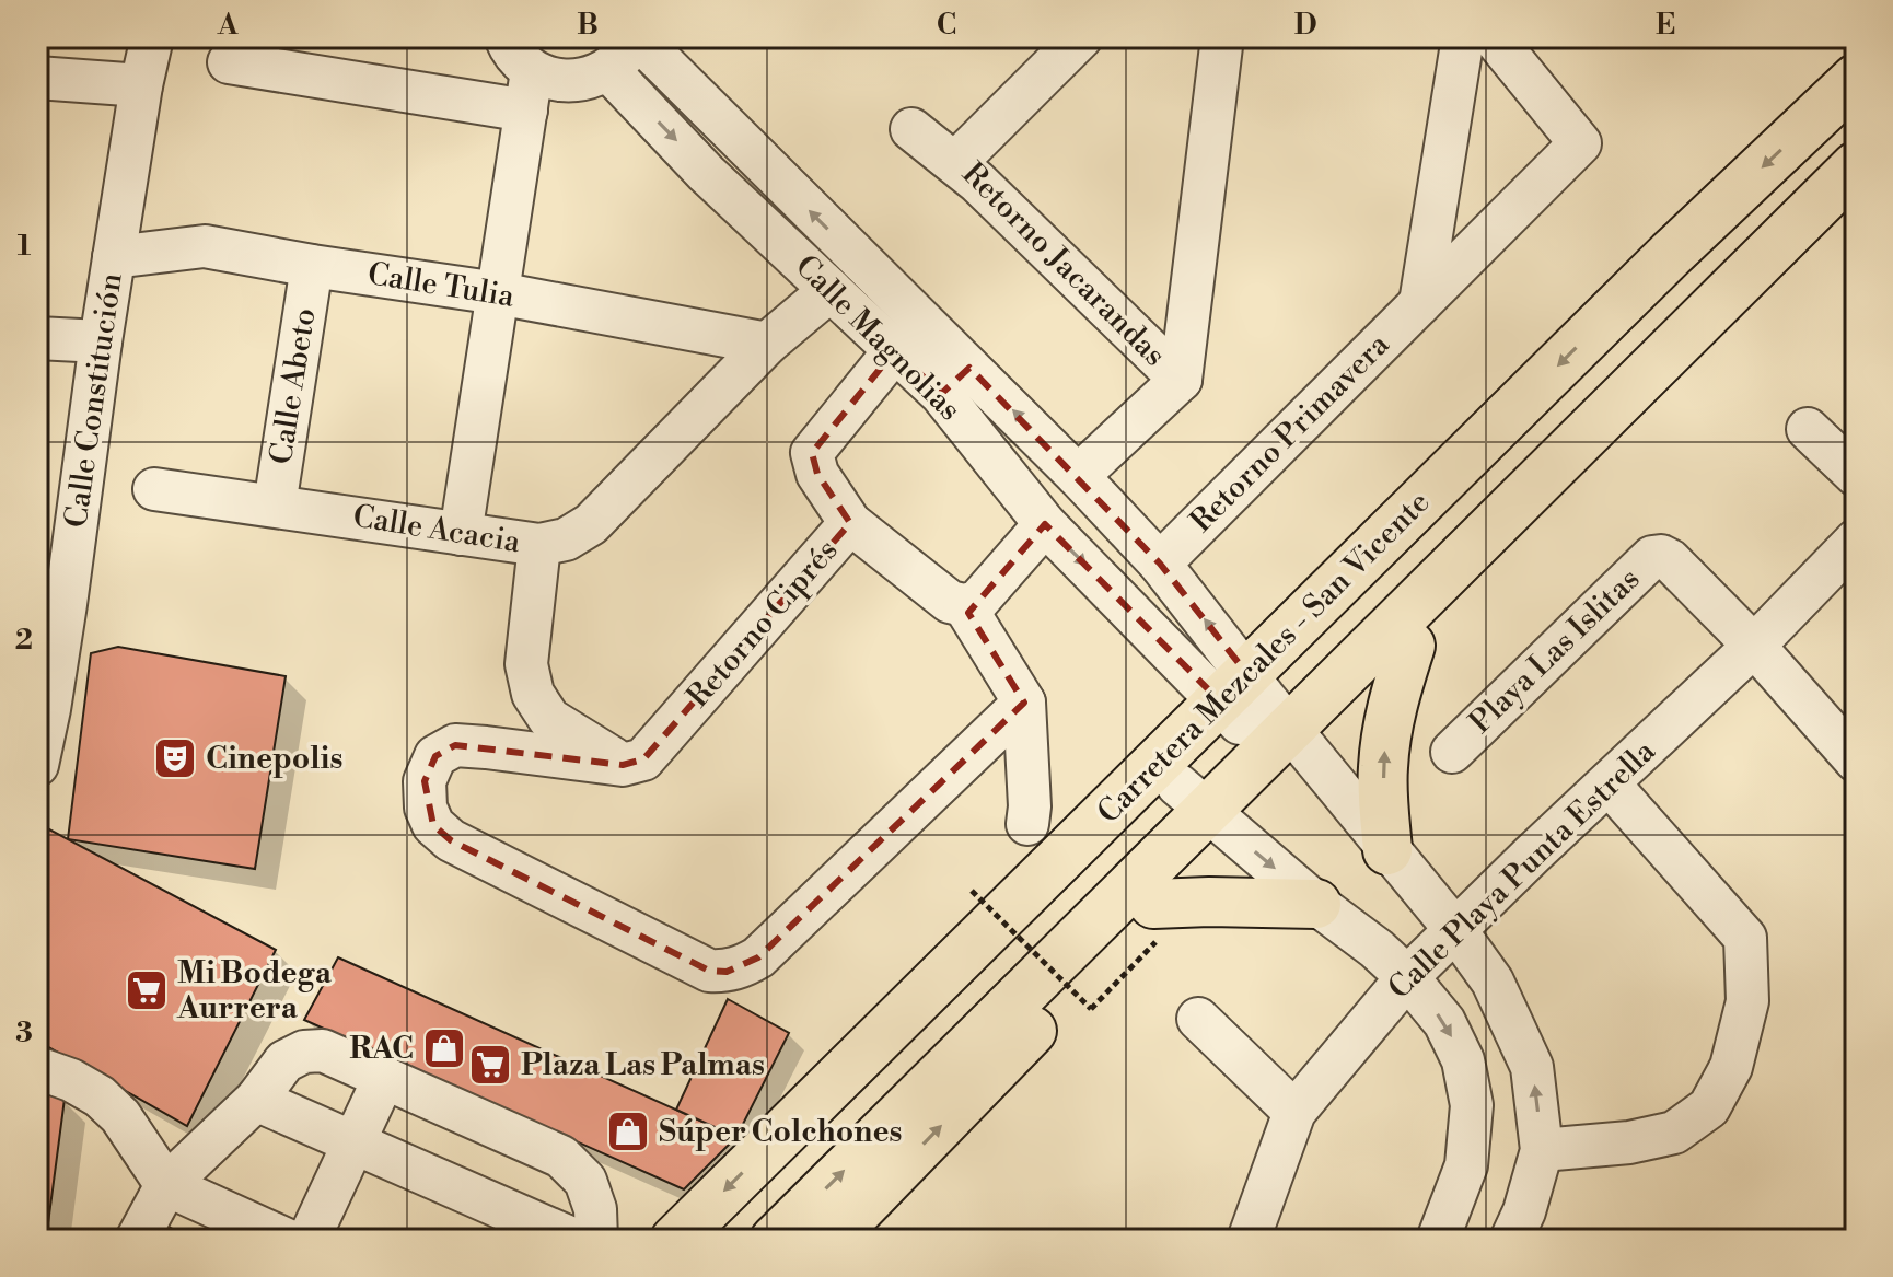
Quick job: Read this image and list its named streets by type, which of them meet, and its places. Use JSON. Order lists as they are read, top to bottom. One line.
{"streets":{"main road":["Carretera Mezcales - San Vicente"],"street":["Retorno Jacarandas","Calle Tulia","Calle Magnolias","Calle Abeto","Calle Constitución","Retorno Primavera","Calle Acacia","Retorno Ciprés","Playa Las Islitas","Calle Playa Punta Estrella"]},"crossings":[["Retorno Jacarandas","Calle Magnolias"],["Calle Tulia","Calle Abeto"],["Calle Tulia","Calle Constitución"],["Calle Tulia","Calle Acacia"],["Calle Magnolias","Retorno Primavera"],["Calle Magnolias","Calle Acacia"],["Calle Magnolias","Carretera Mezcales - San Vicente"],["Calle Abeto","Calle Acacia"],["Playa Las Islitas","Calle Playa Punta Estrella"]],"places":{"theatre":["Cinepolis"],"supermarket":["Mi Bodega Aurrera","Plaza Las Palmas"],"shop":["RAC","Súper Colchones"]},"grid":{"columns":["A","B","C","D","E"],"rows":["1","2","3"]}}
